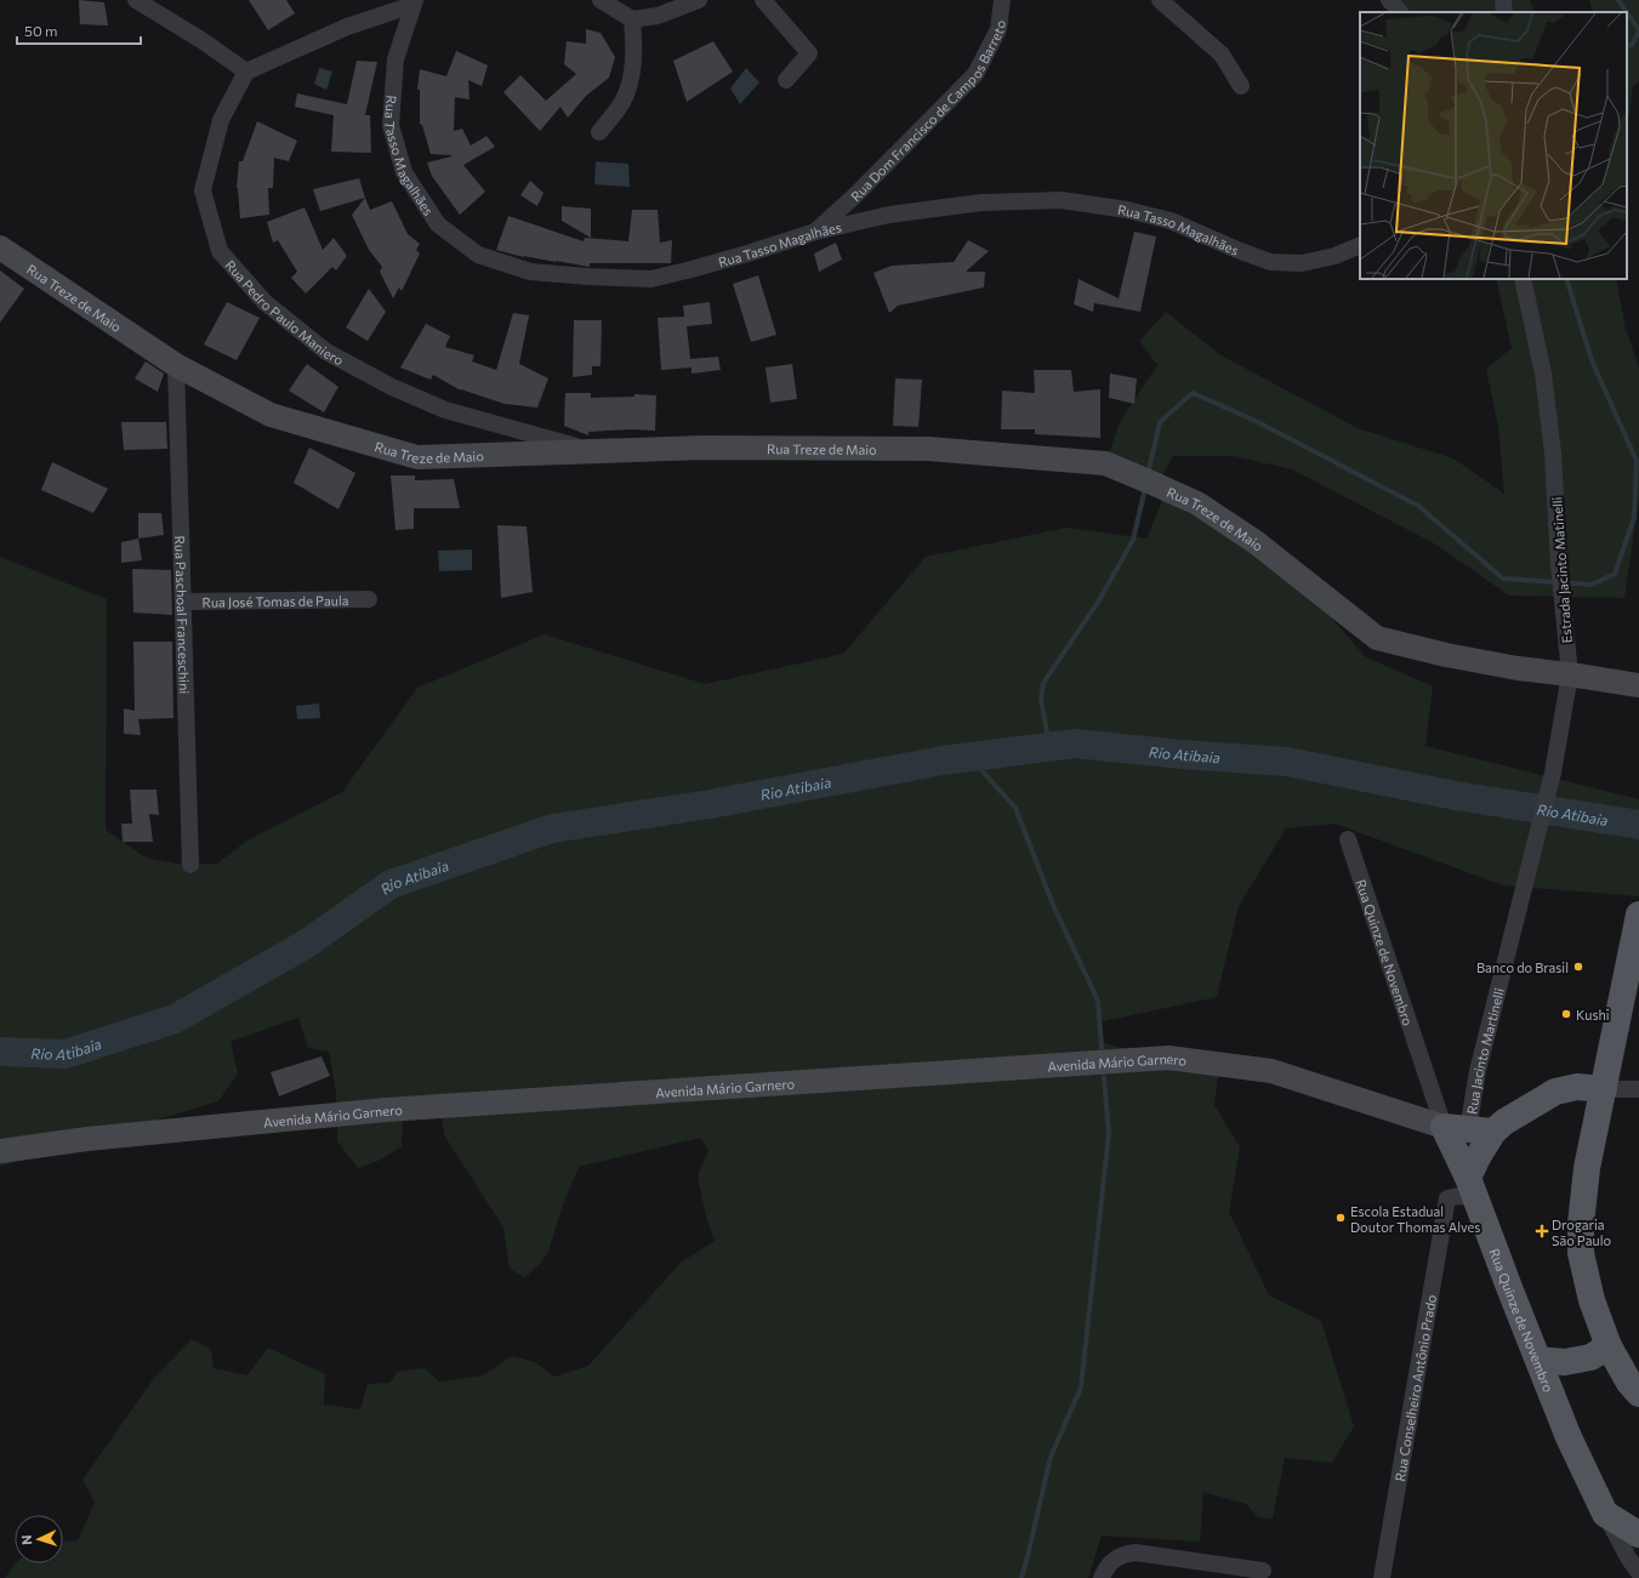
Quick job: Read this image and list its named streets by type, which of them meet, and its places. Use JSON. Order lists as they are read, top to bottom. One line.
{"streets":{"main road":["Rua Quinze de Novembro"],"street":["Rua Dom Francisco de Campos Barreto","Rua Tasso Magalhães","Rua Treze de Maio","Rua Pedro Paulo Maniero","Estrada Jacinto Matinelli","Rua José Tomas de Paula","Rua Paschoal Franceschini","Rua Jacinto Martinelli","Avenida Mário Garnero","Rua Conselheiro Antônio Prado"]},"crossings":[["Rua Dom Francisco de Campos Barreto","Rua Tasso Magalhães"],["Rua Treze de Maio","Rua Pedro Paulo Maniero"],["Rua Treze de Maio","Estrada Jacinto Matinelli"],["Rua Treze de Maio","Rua Paschoal Franceschini"],["Estrada Jacinto Matinelli","Rua Jacinto Martinelli"],["Rua José Tomas de Paula","Rua Paschoal Franceschini"],["Rua Quinze de Novembro","Rua Jacinto Martinelli"],["Rua Quinze de Novembro","Avenida Mário Garnero"],["Rua Quinze de Novembro","Rua Conselheiro Antônio Prado"],["Rua Jacinto Martinelli","Avenida Mário Garnero"]],"water":["Rio Atibaia"],"places":{"other":["Banco do Brasil","Kushi","Escola Estadual Doutor Thomas Alves"],"health":["Drogaria São Paulo"]},"scale_bar":"50 m","north":"left"}
